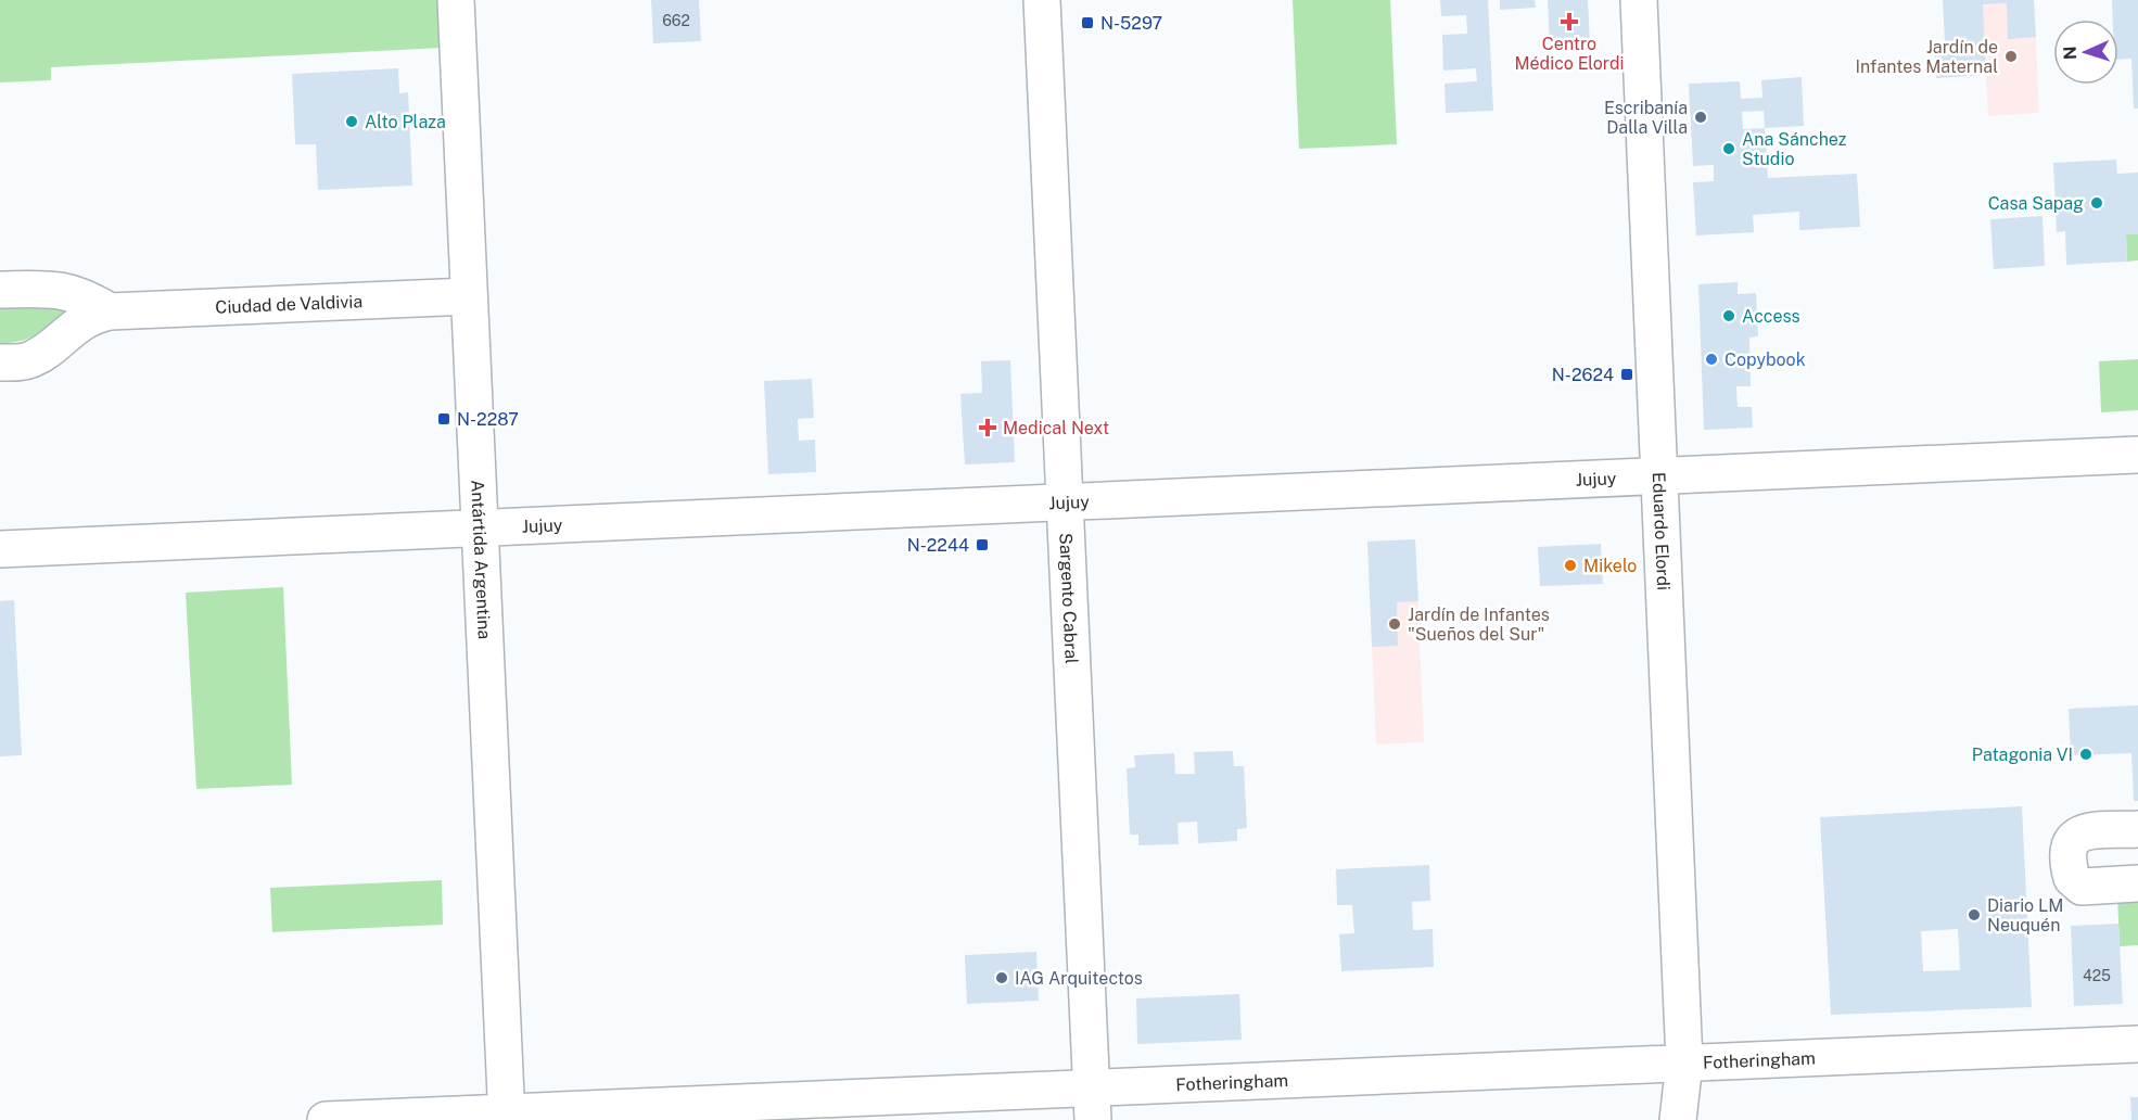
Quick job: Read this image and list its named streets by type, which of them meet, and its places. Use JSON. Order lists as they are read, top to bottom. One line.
{"streets":{"street":["Ciudad de Valdivia","Jujuy","Eduardo Elordi","Antártida Argentina","Sargento Cabral","Fotheringham"]},"crossings":[["Ciudad de Valdivia","Antártida Argentina"],["Jujuy","Eduardo Elordi"],["Jujuy","Antártida Argentina"],["Jujuy","Sargento Cabral"],["Eduardo Elordi","Fotheringham"],["Antártida Argentina","Fotheringham"],["Sargento Cabral","Fotheringham"]],"places":{"health":["Centro Médico Elordi","Medical Next"],"transit":["N-5297","N-2624","N-2287","N-2244"],"other":["Jardín de Infantes Maternal","Escribanía Dalla Villa","Alto Plaza","Ana Sánchez Studio","Casa Sapag","Access","Copybook","Mikelo","Jardín de Infantes \"Sueños del Sur\"","Patagonia VI","Diario LM Neuquén","IAG Arquitectos"]},"house_numbers":["662","425"],"north":"left"}
